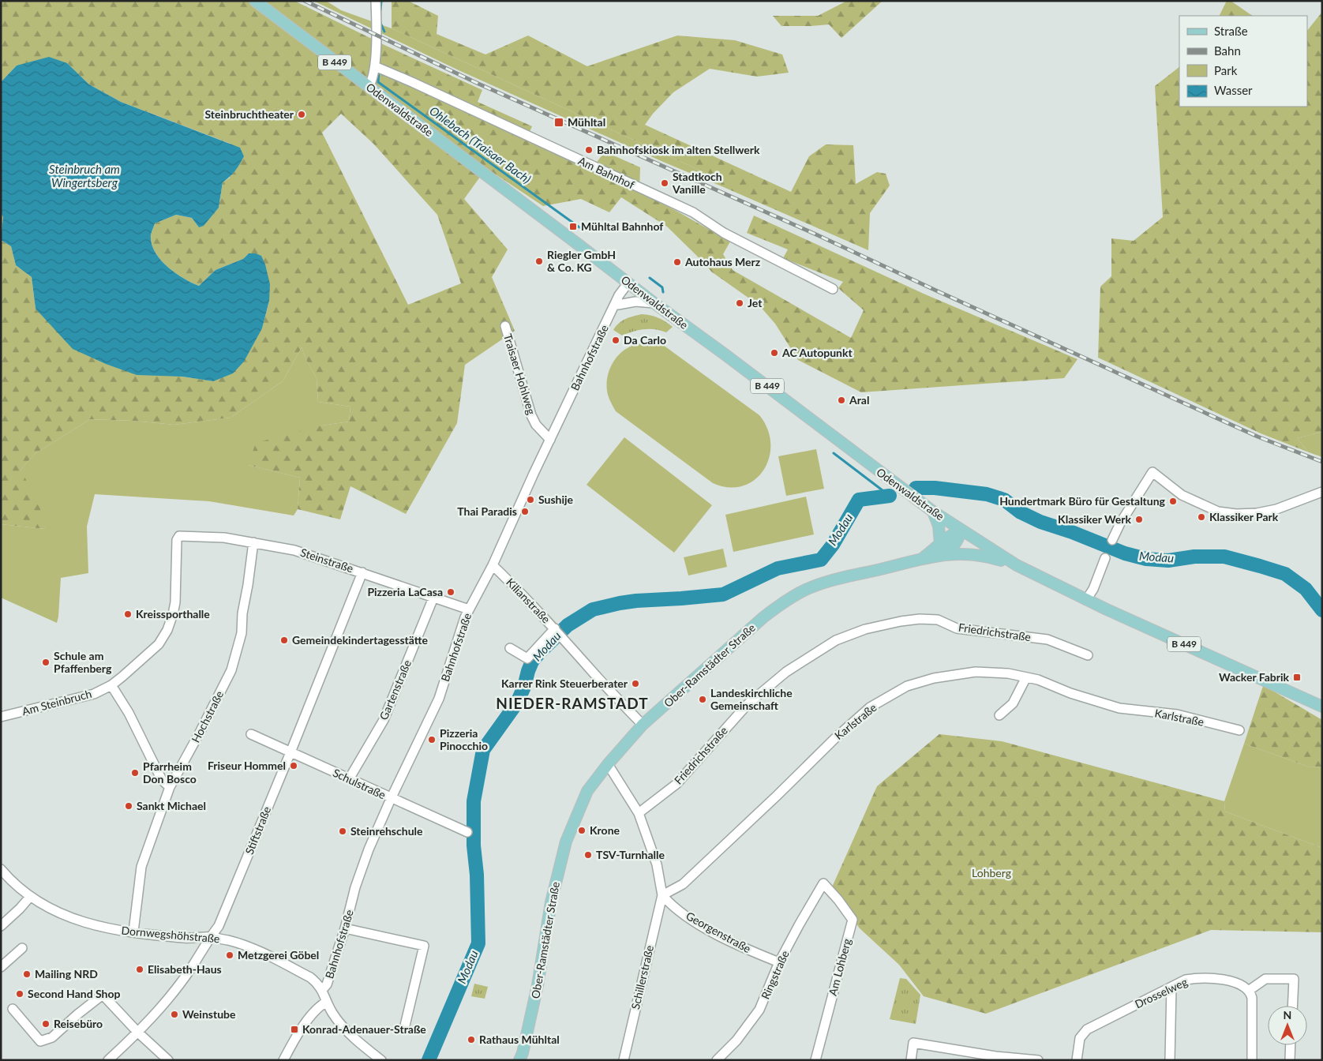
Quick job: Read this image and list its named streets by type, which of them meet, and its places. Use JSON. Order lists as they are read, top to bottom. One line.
{"streets":{"main road":["B 449","Odenwaldstraße","Ober-Ramstädter Straße"],"street":["Am Bahnhof","Bahnhofstraße","Traisaer Hohlweg","Steinstraße","Kilianstraße","Friedrichstraße","Gartenstraße","Am Steinbruch","Hochstraße","Karlstraße","Schulstraße","Stiftstraße","Georgenstraße","Dornwegshöhstraße","Am Lohberg","Ringstraße","Schillerstraße","Drosselweg"]},"crossings":[["B 449","Odenwaldstraße"],["B 449","Ober-Ramstädter Straße"],["Odenwaldstraße","Bahnhofstraße"],["Odenwaldstraße","Ober-Ramstädter Straße"],["Bahnhofstraße","Traisaer Hohlweg"],["Bahnhofstraße","Steinstraße"],["Bahnhofstraße","Kilianstraße"],["Bahnhofstraße","Schulstraße"],["Bahnhofstraße","Dornwegshöhstraße"],["Steinstraße","Gartenstraße"],["Steinstraße","Am Steinbruch"],["Steinstraße","Hochstraße"],["Steinstraße","Stiftstraße"],["Kilianstraße","Ober-Ramstädter Straße"],["Gartenstraße","Schulstraße"],["Hochstraße","Dornwegshöhstraße"],["Karlstraße","Georgenstraße"],["Karlstraße","Schillerstraße"],["Schulstraße","Stiftstraße"],["Stiftstraße","Dornwegshöhstraße"],["Georgenstraße","Ringstraße"],["Georgenstraße","Schillerstraße"],["Am Lohberg","Ringstraße"]],"districts":["NIEDER-RAMSTADT"],"water":["Ohlebach (Traisaer Bach)","Steinbruch am Wingertsberg","Modau"],"parks":["Lohberg"],"places":{"other":["Steinbruchtheater","Bahnhofskiosk im alten Stellwerk","Stadtkoch Vanille","Riegler GmbH & Co. KG","Autohaus Merz","Jet","Da Carlo","AC Autopunkt","Aral","Sushije","Hundertmark Büro für Gestaltung","Thai Paradis","Klassiker Park","Klassiker Werk","Pizzeria LaCasa","Kreissporthalle","Gemeindekindertagesstätte","Schule am Pfaffenberg","Karrer Rink Steuerberater","Landeskirchliche Gemeinschaft","Pizzeria Pinocchio","Friseur Hommel","Pfarrheim Don Bosco","Sankt Michael","Krone","Steinrehschule","TSV-Turnhalle","Metzgerei Göbel","Elisabeth-Haus","Mailing NRD","Second Hand Shop","Weinstube","Reisebüro","Rathaus Mühltal"],"transit":["Mühltal","Mühltal Bahnhof","Wacker Fabrik","Konrad-Adenauer-Straße"]},"legend":["Straße","Bahn","Park","Wasser"],"north":"top"}
